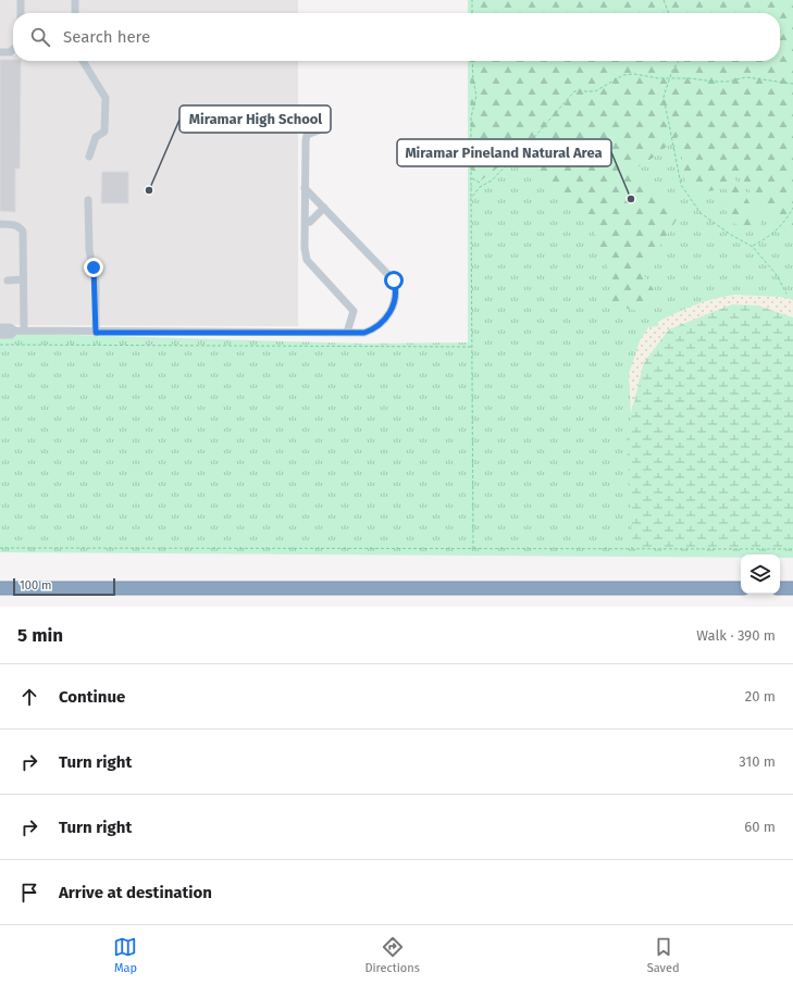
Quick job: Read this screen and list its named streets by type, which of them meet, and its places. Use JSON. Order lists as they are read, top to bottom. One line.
{"places":["Miramar High School","Miramar Pineland Natural Area"],"scale_bar":"100 m","page":{"search":"Search here","scale":"100 m","heading":["5 min","Walk · 390 m"],"list":[["Continue","20 m"],["Turn right","310 m"],["Turn right","60 m"],"Arrive at destination"],"nav":["Map","Directions","Saved"]}}
